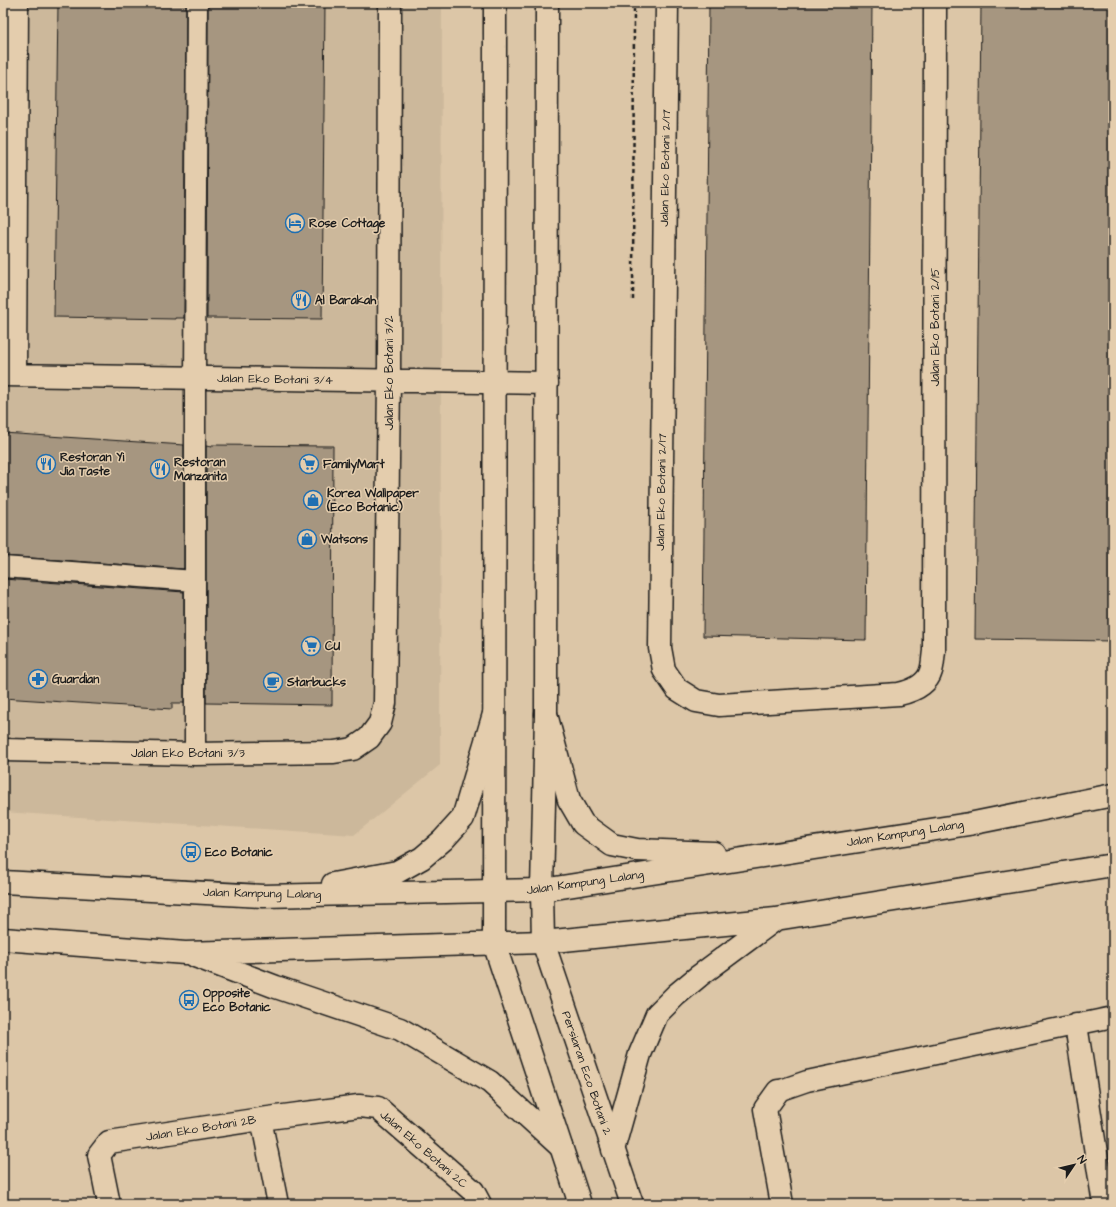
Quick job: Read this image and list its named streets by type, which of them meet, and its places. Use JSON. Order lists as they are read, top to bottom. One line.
{"streets":{"street":["Jalan Eko Botani 2/17","Jalan Eko Botani 2/15","Jalan Eko Botani 3/2","Jalan Eko Botani 3/4","Jalan Eko Botani 3/3","Jalan Kampung Lalang","Persiaran Eco Botani 2","Jalan Eko Botani 2B","Jalan Eko Botani 2C"]},"crossings":[["Jalan Eko Botani 2/17","Jalan Eko Botani 2/15"],["Jalan Eko Botani 3/2","Jalan Eko Botani 3/4"],["Jalan Eko Botani 3/2","Jalan Eko Botani 3/3"],["Jalan Kampung Lalang","Persiaran Eco Botani 2"],["Jalan Eko Botani 2B","Jalan Eko Botani 2C"]],"places":{"hotel":["Rose Cottage"],"restaurant":["Al Barakah","Restoran Yi Jia Taste","Restoran Manzanita"],"supermarket":["FamilyMart","CU"],"shop":["Korea Wallpaper (Eco Botanic)","Watsons"],"pharmacy":["Guardian"],"cafe":["Starbucks"],"bus stop":["Eco Botanic","Opposite Eco Botanic"]},"north":"top right"}
